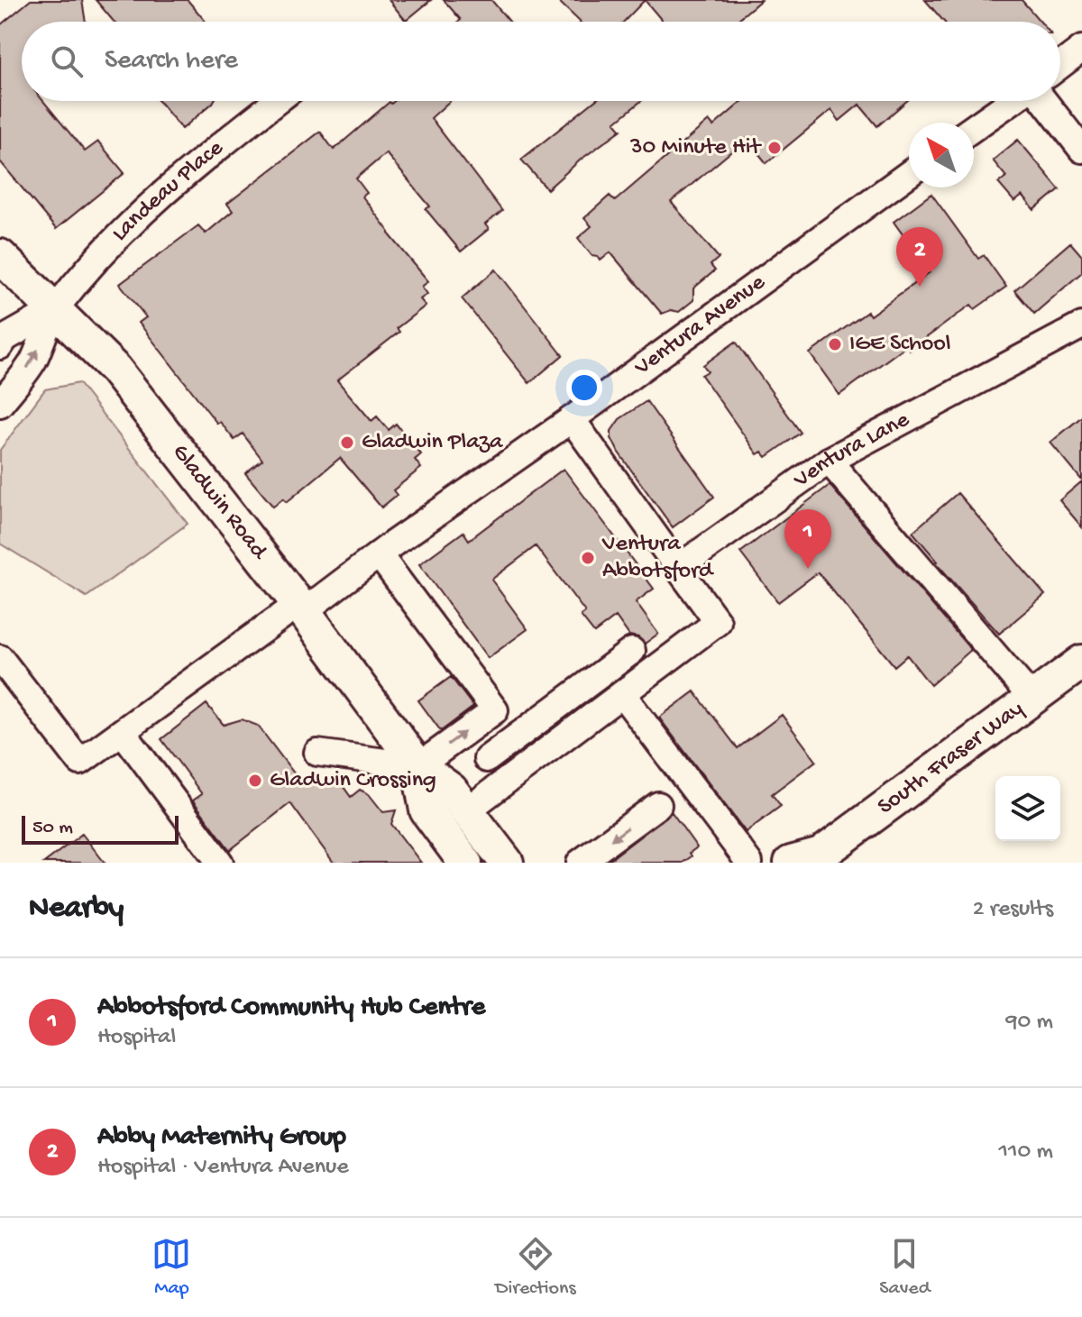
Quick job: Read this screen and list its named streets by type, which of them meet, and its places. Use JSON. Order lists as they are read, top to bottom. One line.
{"streets":{"main road":["Gladwin Road","South Fraser Way"],"street":["Landeau Place","Ventura Avenue","Ventura Lane"]},"crossings":[["Landeau Place","Gladwin Road"],["Ventura Avenue","Gladwin Road"]],"places":["30 Minute Hit","IGE School","Gladwin Plaza","Ventura Abbotsford","Gladwin Crossing"],"scale_bar":"50 m","north":"top left","page":{"search":"Search here","pins":["2","1"],"scale":"50 m","heading":["Nearby","2 results"],"list":[{"mark":"1","name":"Abbotsford Community Hub Centre","note":"Hospital","value":"90 m"},{"mark":"2","name":"Abby Maternity Group","note":"Hospital · Ventura Avenue","value":"110 m"}],"nav":["Map","Directions","Saved"]}}
